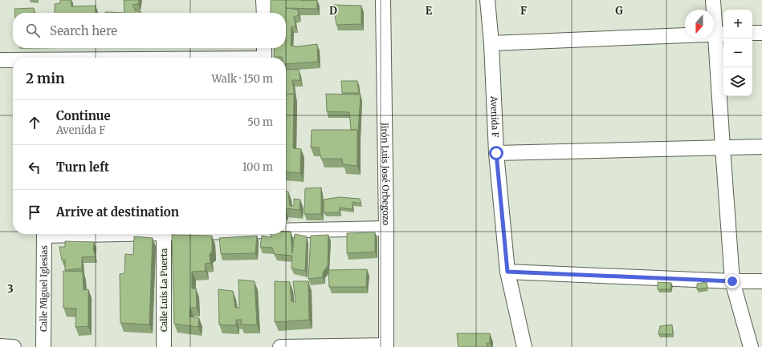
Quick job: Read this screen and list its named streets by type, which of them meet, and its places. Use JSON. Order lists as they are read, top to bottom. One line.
{"streets":{"street":["Avenida F","Jirón Luis José Orbegozo","Calle Miguel Iglesias","Calle Luis La Puerta"]},"north":"bottom","page":{"map_buttons":["+","−"],"search":"Search here","heading":["2 min","Walk · 150 m"],"list":[["Continue","Avenida F","50 m"],["Turn left","100 m"],"Arrive at destination"]},"grid":{"columns":["D","E","F","G"],"rows":["3"]}}
